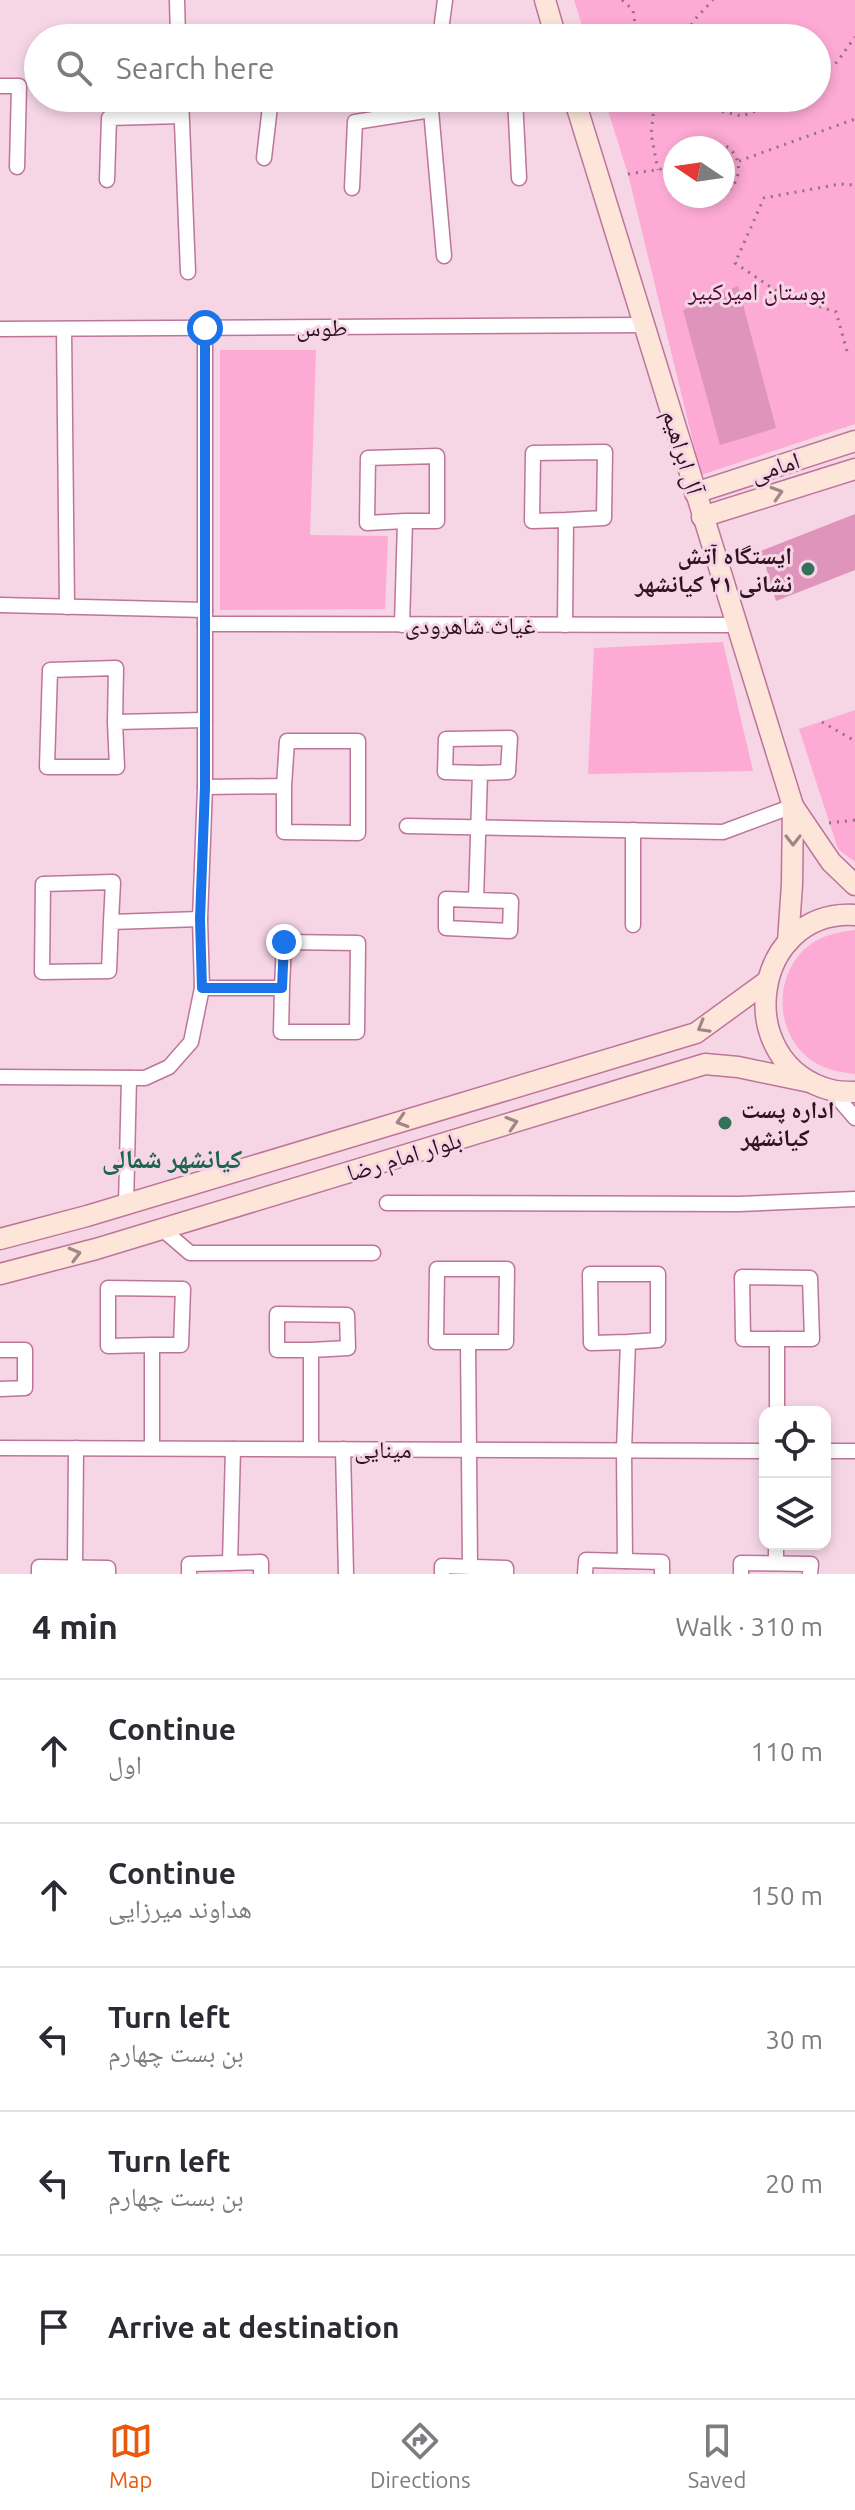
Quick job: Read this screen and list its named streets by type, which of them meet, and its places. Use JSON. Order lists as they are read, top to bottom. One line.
{"streets":{"main road":["آل ابراهیم","امامی","بلوار امام رضا"],"street":["طوس","غیاث شاهرودی","مینایی"]},"crossings":[["طوس","آل ابراهیم"],["آل ابراهیم","امامی"],["آل ابراهیم","غیاث شاهرودی"]],"districts":["کیانشهر شمالی"],"parks":["بوستان امیرکبیر"],"places":["ایستگاه آتش نشانی ۲۱ کیانشهر","اداره پست کیانشهر"],"north":"left","page":{"search":"Search here","heading":["4 min","Walk · 310 m"],"list":[["Continue","اول","110 m"],["Continue","هداوند میرزایی","150 m"],["Turn left","بن بست چهارم","30 m"],["Turn left","بن بست چهارم","20 m"],"Arrive at destination"],"nav":["Map","Directions","Saved"]}}
